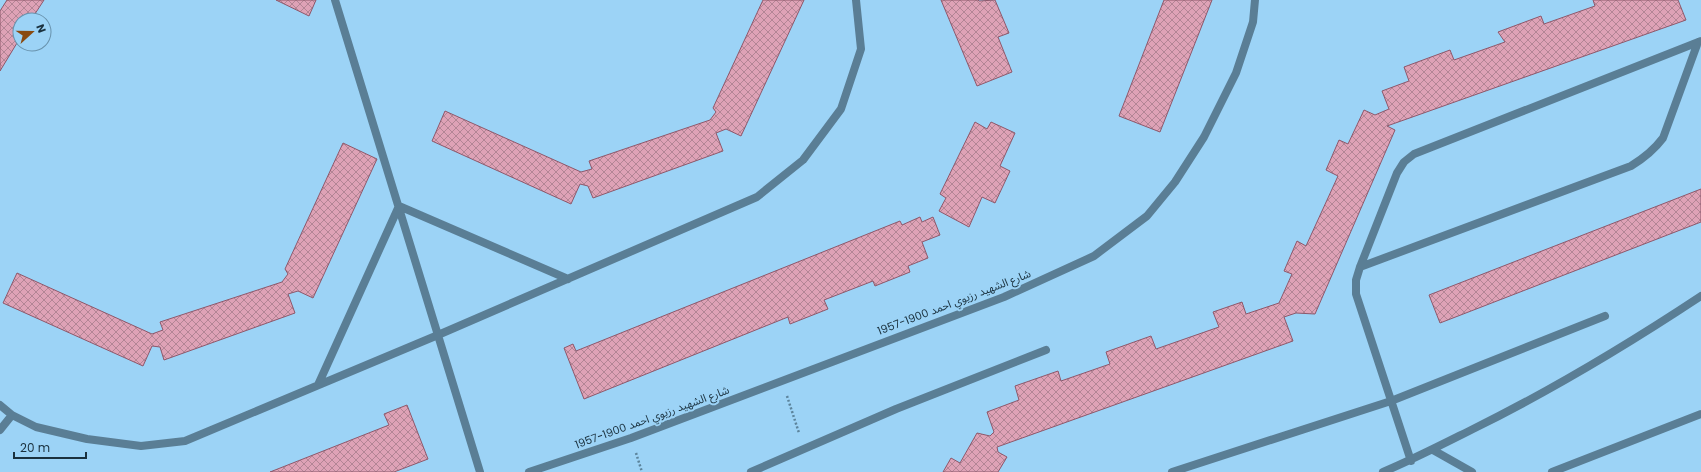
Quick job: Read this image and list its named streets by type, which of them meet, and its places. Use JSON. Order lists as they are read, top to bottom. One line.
{"streets":{"street":["شارع الشهيد رزيوي احمد 1900-1957"]},"scale_bar":"20 m","north":"right"}
